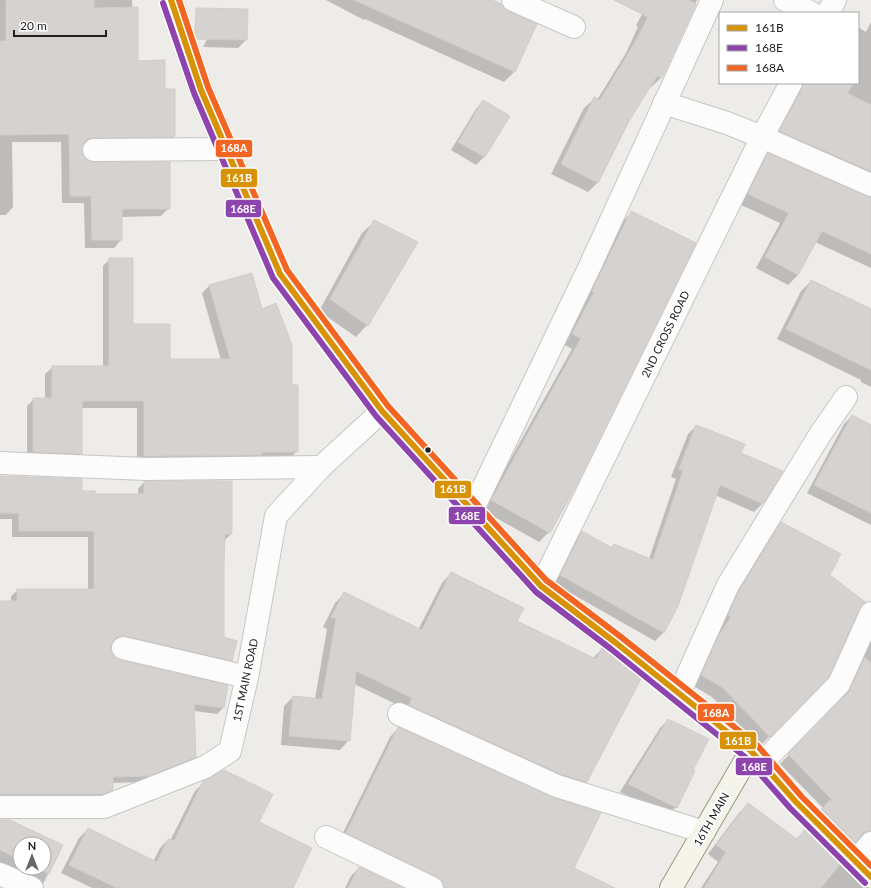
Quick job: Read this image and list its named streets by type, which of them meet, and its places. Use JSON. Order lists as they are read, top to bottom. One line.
{"streets":{"main road":["16TH MAIN"],"street":["2ND CROSS ROAD","1ST MAIN ROAD"]},"lines":["transit line 161B","transit line 168A","transit line 168E"],"legend":["161B","168E","168A"],"scale_bar":"20 m","north":"top"}
